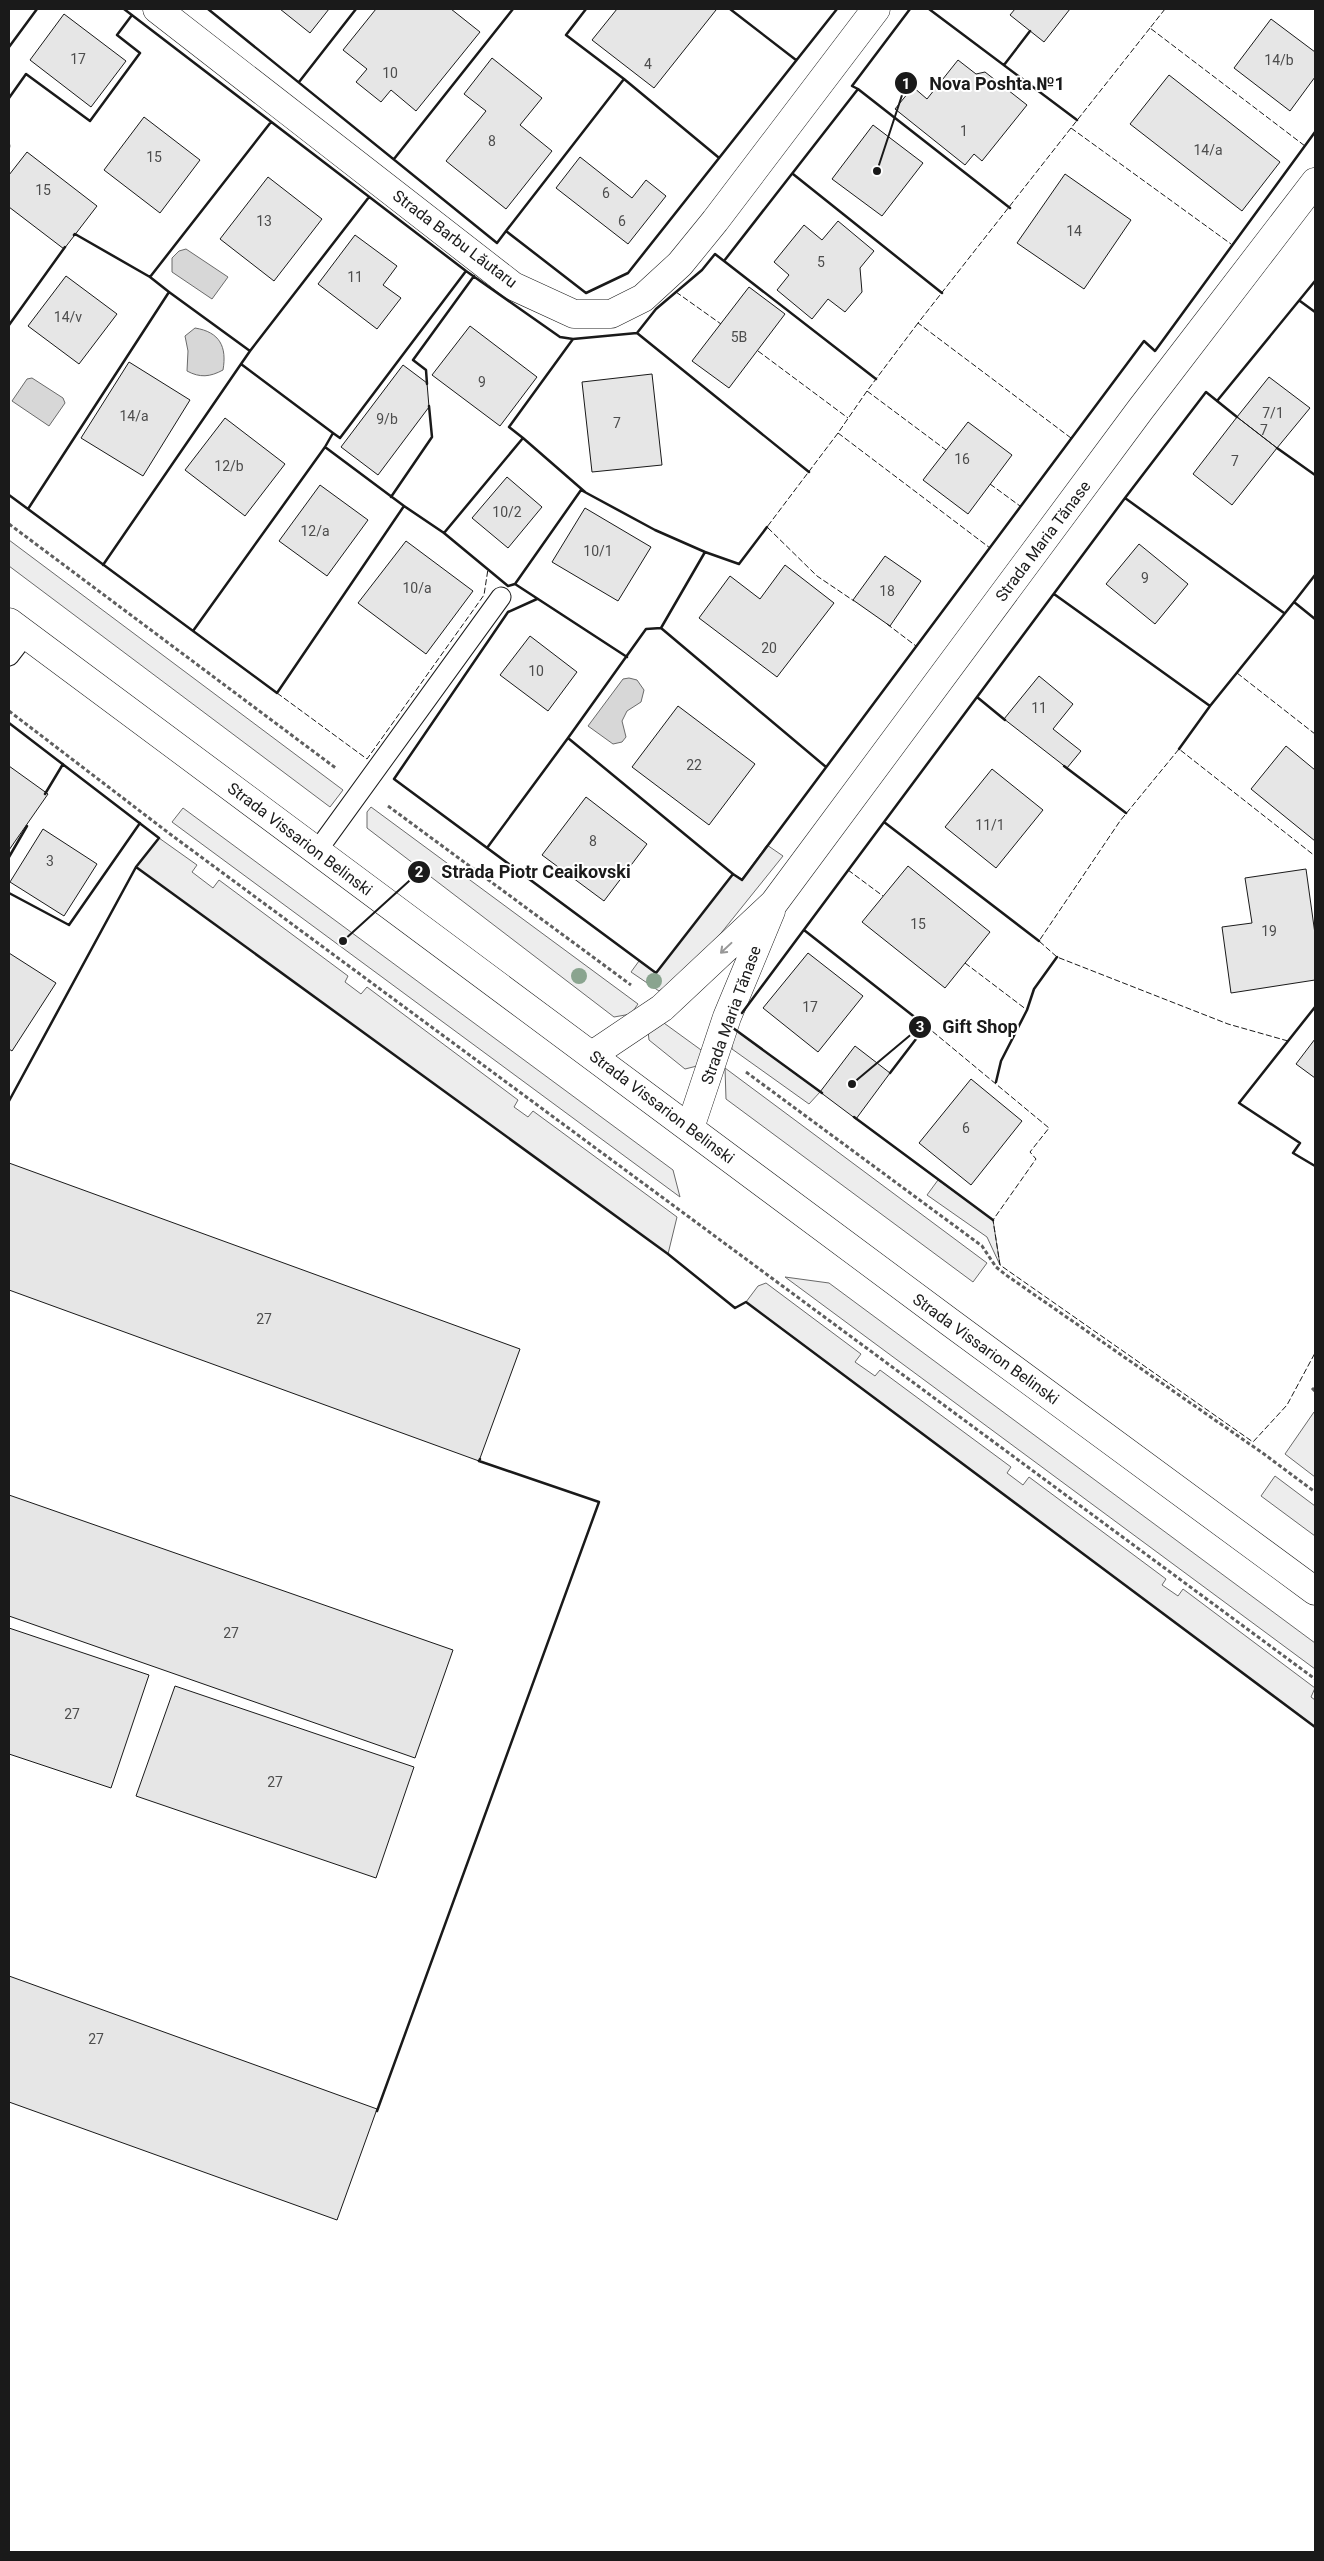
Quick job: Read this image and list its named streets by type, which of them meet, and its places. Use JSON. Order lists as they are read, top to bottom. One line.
{"streets":{"street":["Strada Barbu Lăutaru","Strada Maria Tănase","Strada Vissarion Belinski"]},"crossings":[["Strada Maria Tănase","Strada Vissarion Belinski"]],"places":["Nova Poshta №1","Strada Piotr Ceaikovski","Gift Shop"],"house_numbers":["17","14/b","4","10","1","8","14/a","15","15","6","13","6","14","5","11","14/v","5B","9","7/1","14/a","9/b","7","7","16","7","12/b","10/2","12/a","10/1","9","10/a","18","20","10","11","22","11/1","8","3","15","19","17","6","27","27","27","27","27"]}
